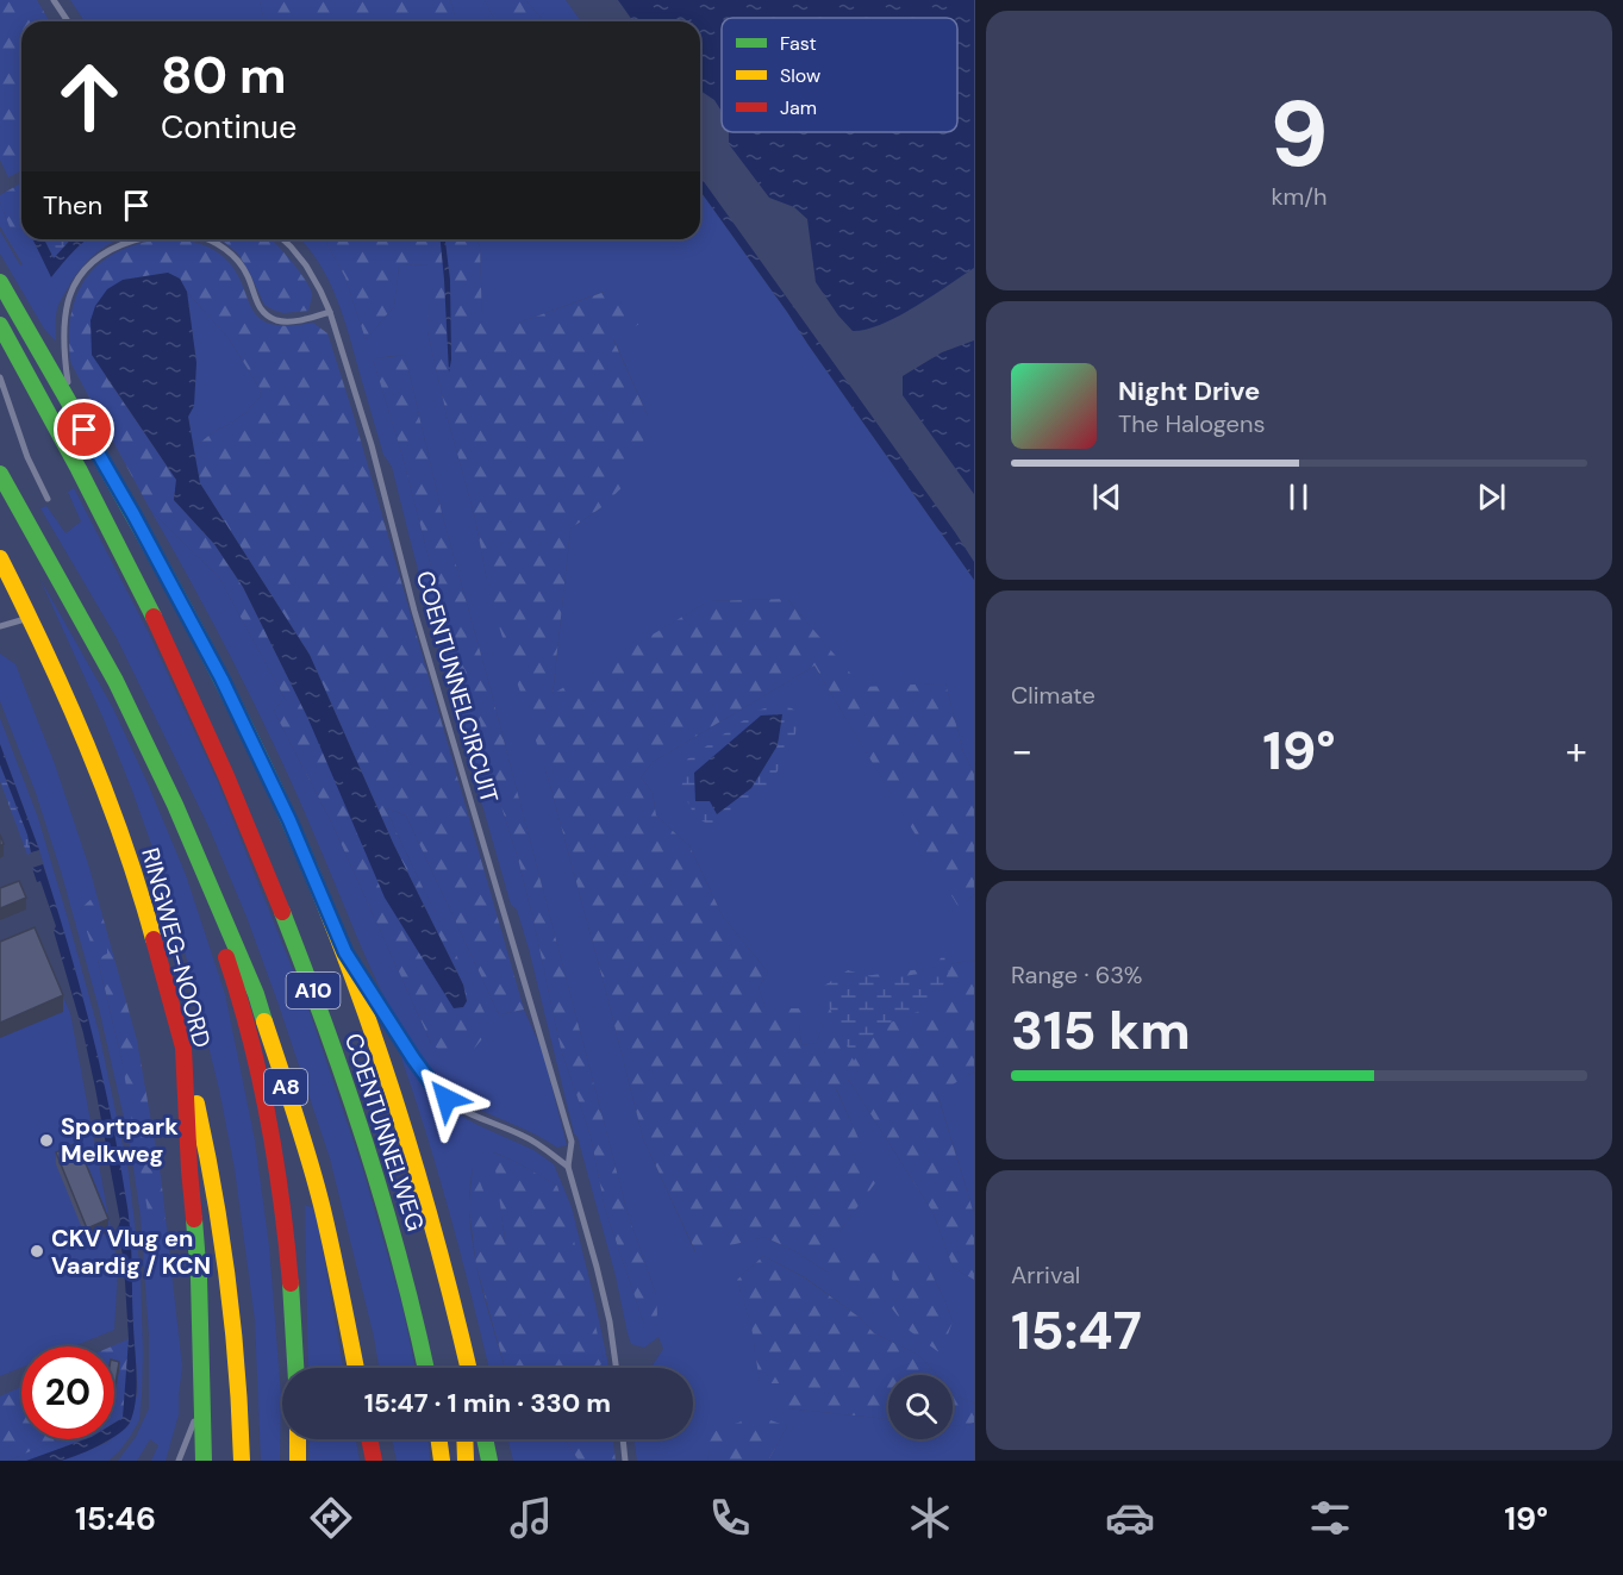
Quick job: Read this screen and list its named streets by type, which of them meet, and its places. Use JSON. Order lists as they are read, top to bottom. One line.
{"streets":{"highway":["RINGWEG-NOORD","A10","A8","COENTUNNELWEG"],"lane":["COENTUNNELCIRCUIT"]},"places":["Sportpark Melkweg","CKV Vlug en Vaardig / KCN"],"legend":["Fast","Slow","Jam"],"page":{"tile":[["9","km/h"],"Climate",["Range · 63%","315 km"],["Arrival","15:47"]],"turn":["80 m","Continue"],"then":"Then","song":["Night Drive","The Halogens"],"heat":["−","19°","+"],"limit":"20","trip":"15:47 · 1 min · 330 m","tabs":["15:46","19°"]}}
